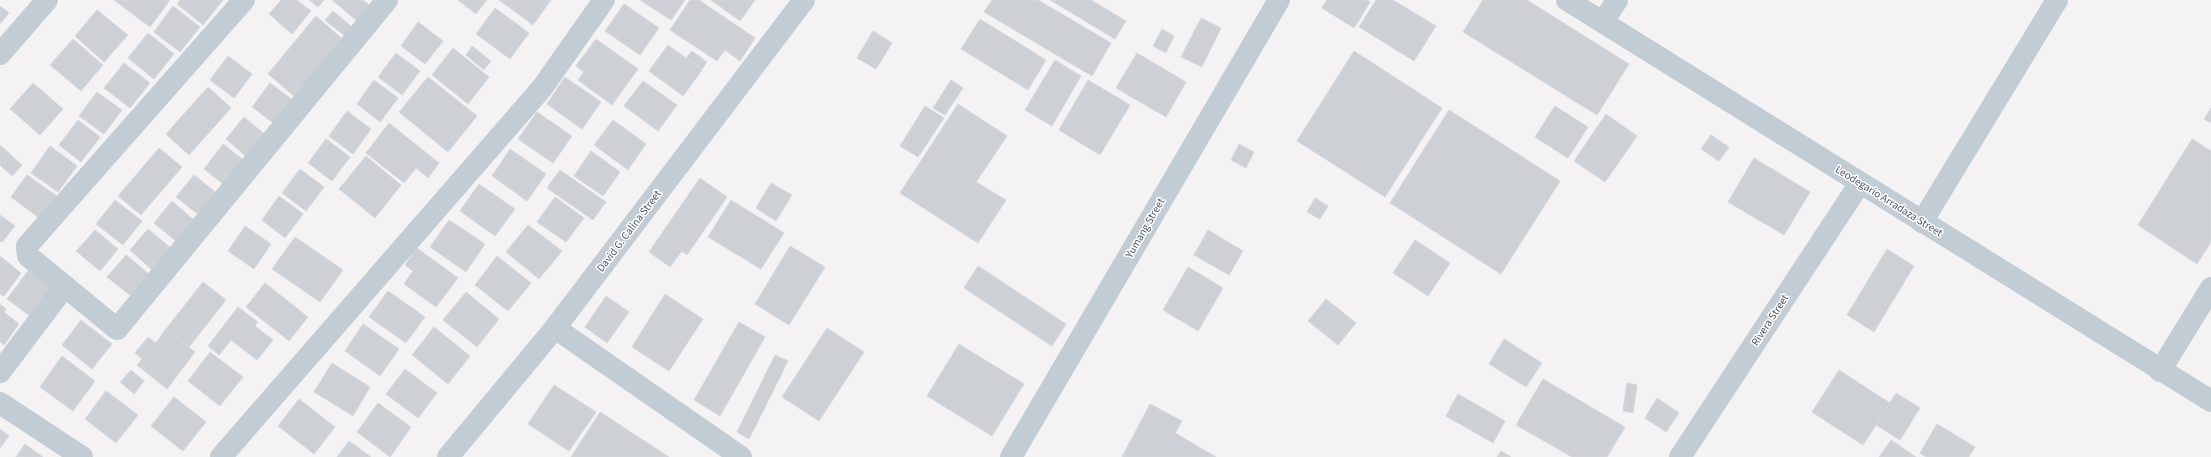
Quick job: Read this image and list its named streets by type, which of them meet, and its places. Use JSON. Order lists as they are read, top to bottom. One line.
{"streets":{"street":["Leodegario Arradaza Street","Yumang Street","David G. Calina Street","Rivera Street"]},"crossings":[["Leodegario Arradaza Street","Rivera Street"]]}
